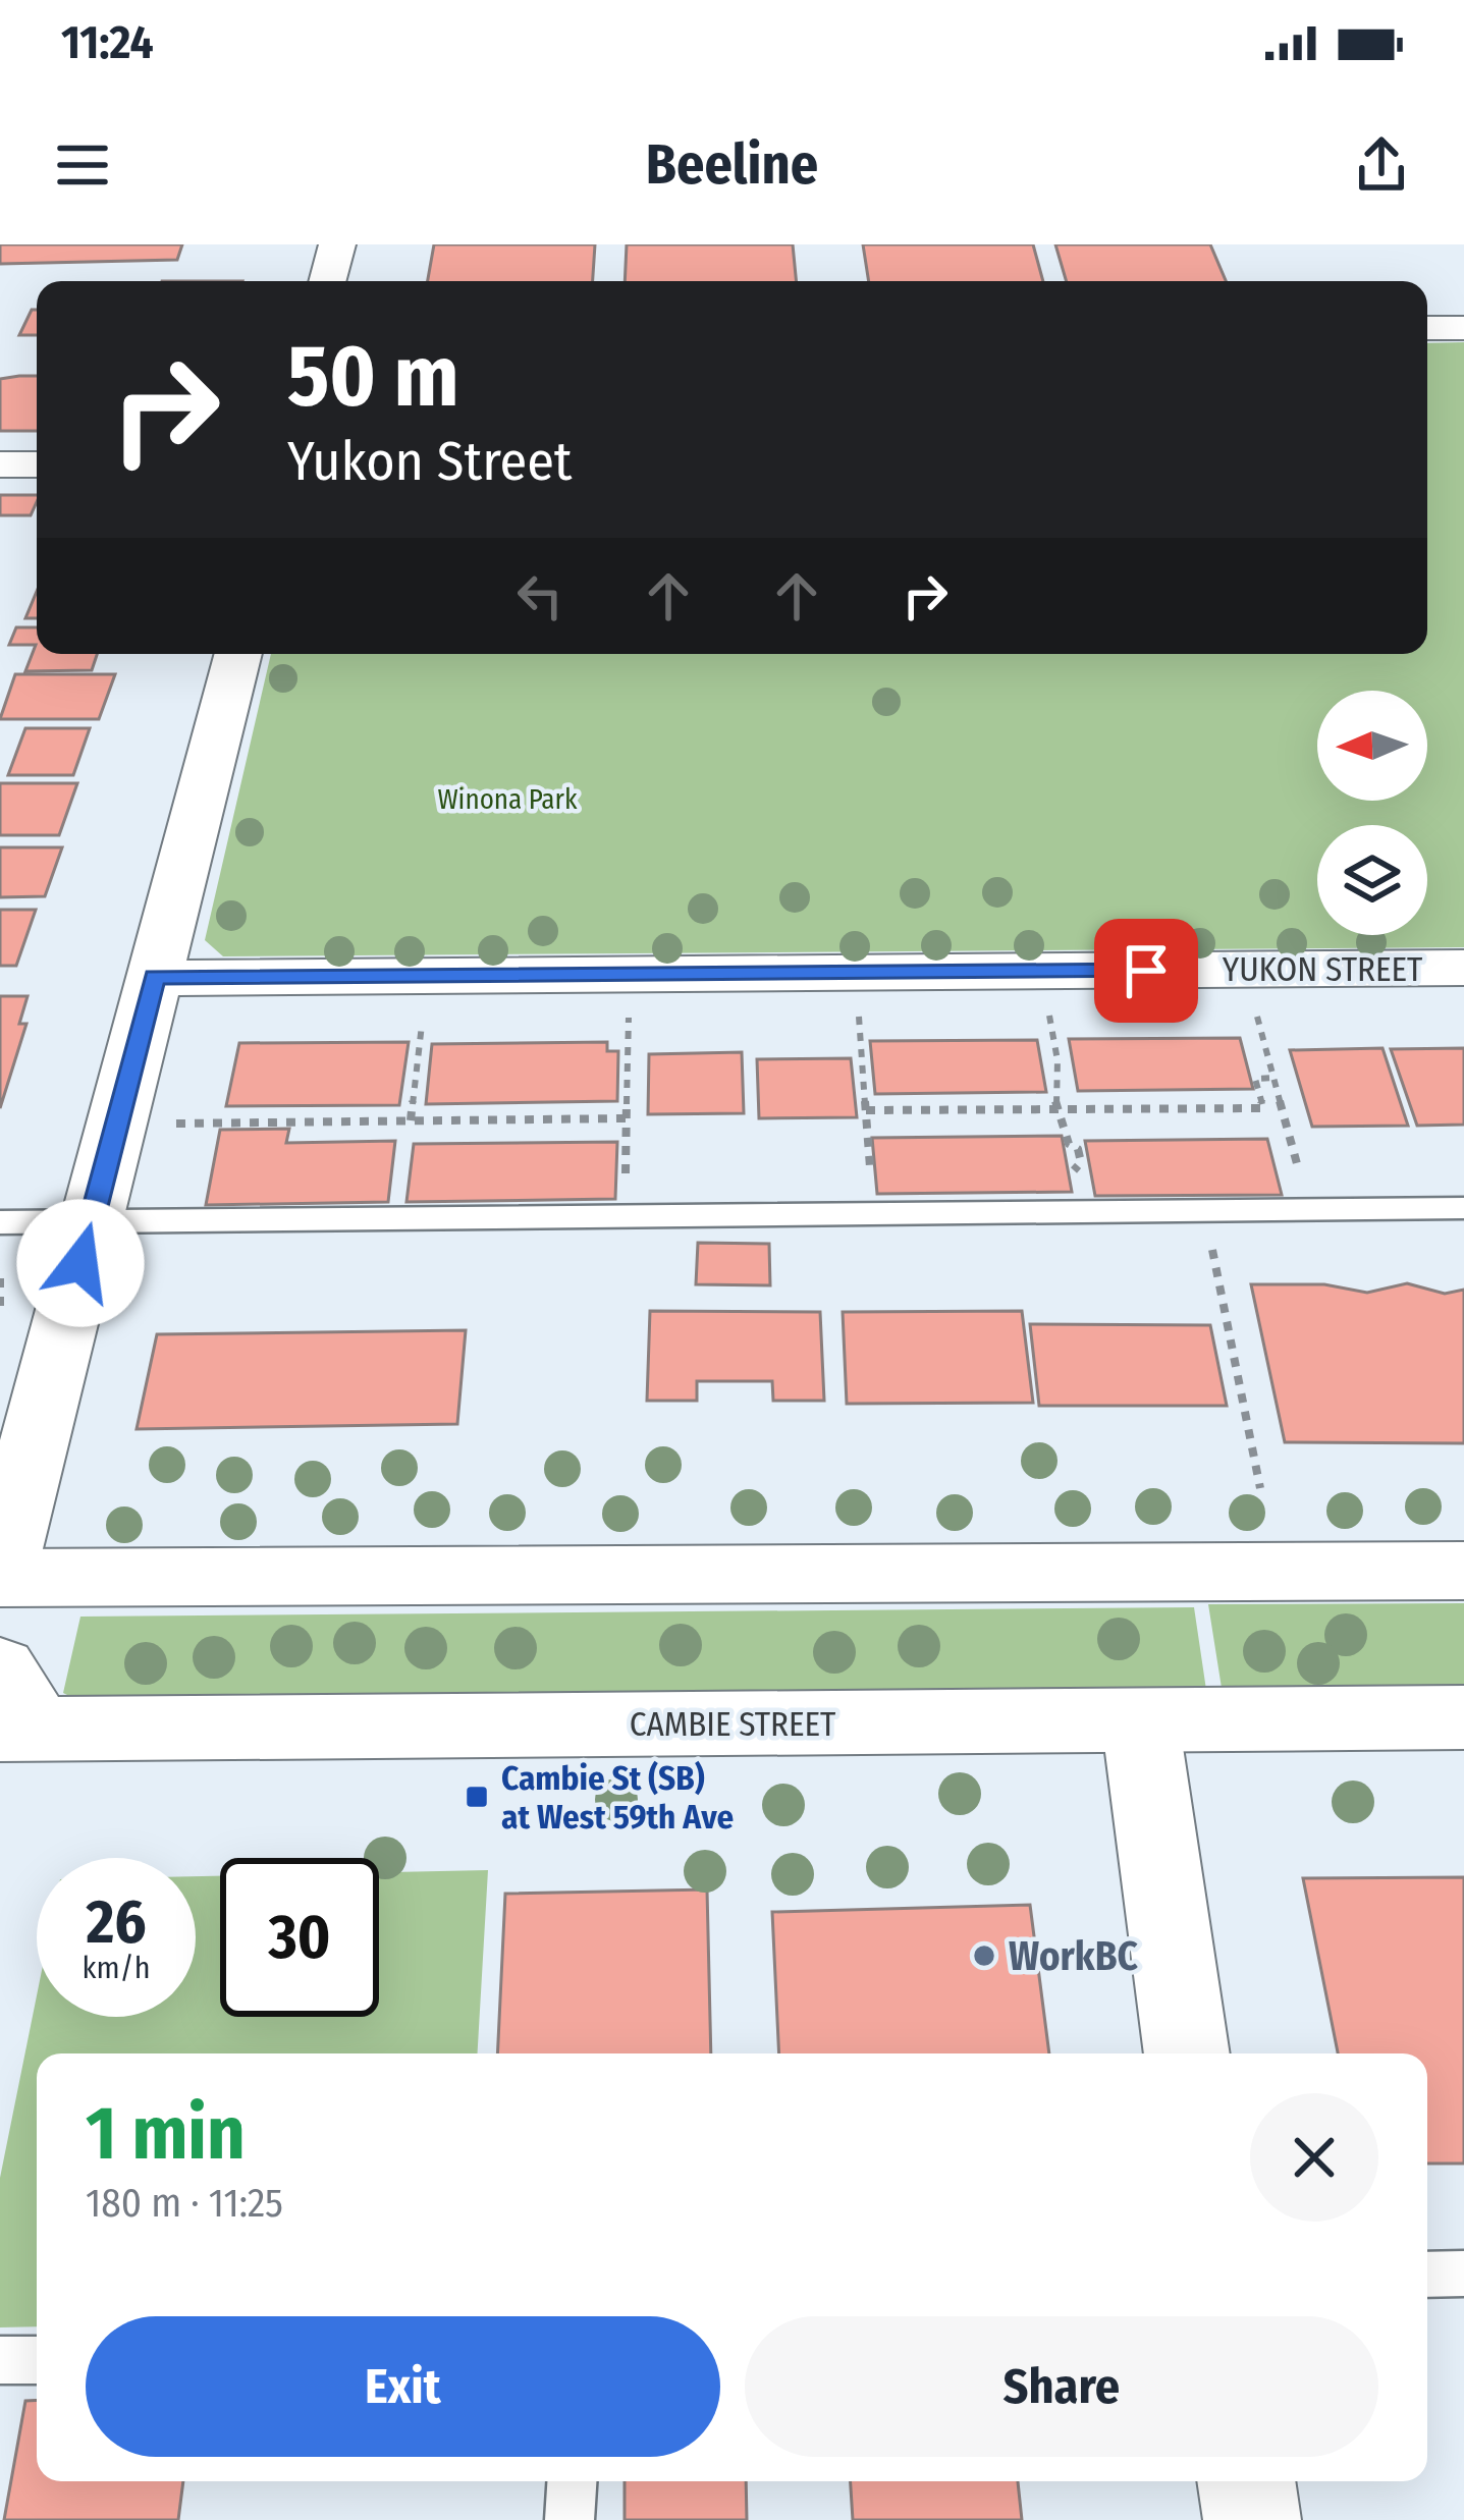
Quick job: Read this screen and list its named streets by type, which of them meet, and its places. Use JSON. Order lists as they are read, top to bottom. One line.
{"streets":{"street":["YUKON STREET","CAMBIE STREET"]},"parks":["Winona Park"],"places":{"transit":["Cambie St (SB) at West 59th Ave"],"other":["WorkBC"]},"north":"left","page":{"status":"11:24","header":"Beeline","turn":["50 m","Yukon Street"],"speed":"26 km/h","limit":"30","heading":["1 min","180 m · 11:25"],"buttons":["Exit","Share"]}}
